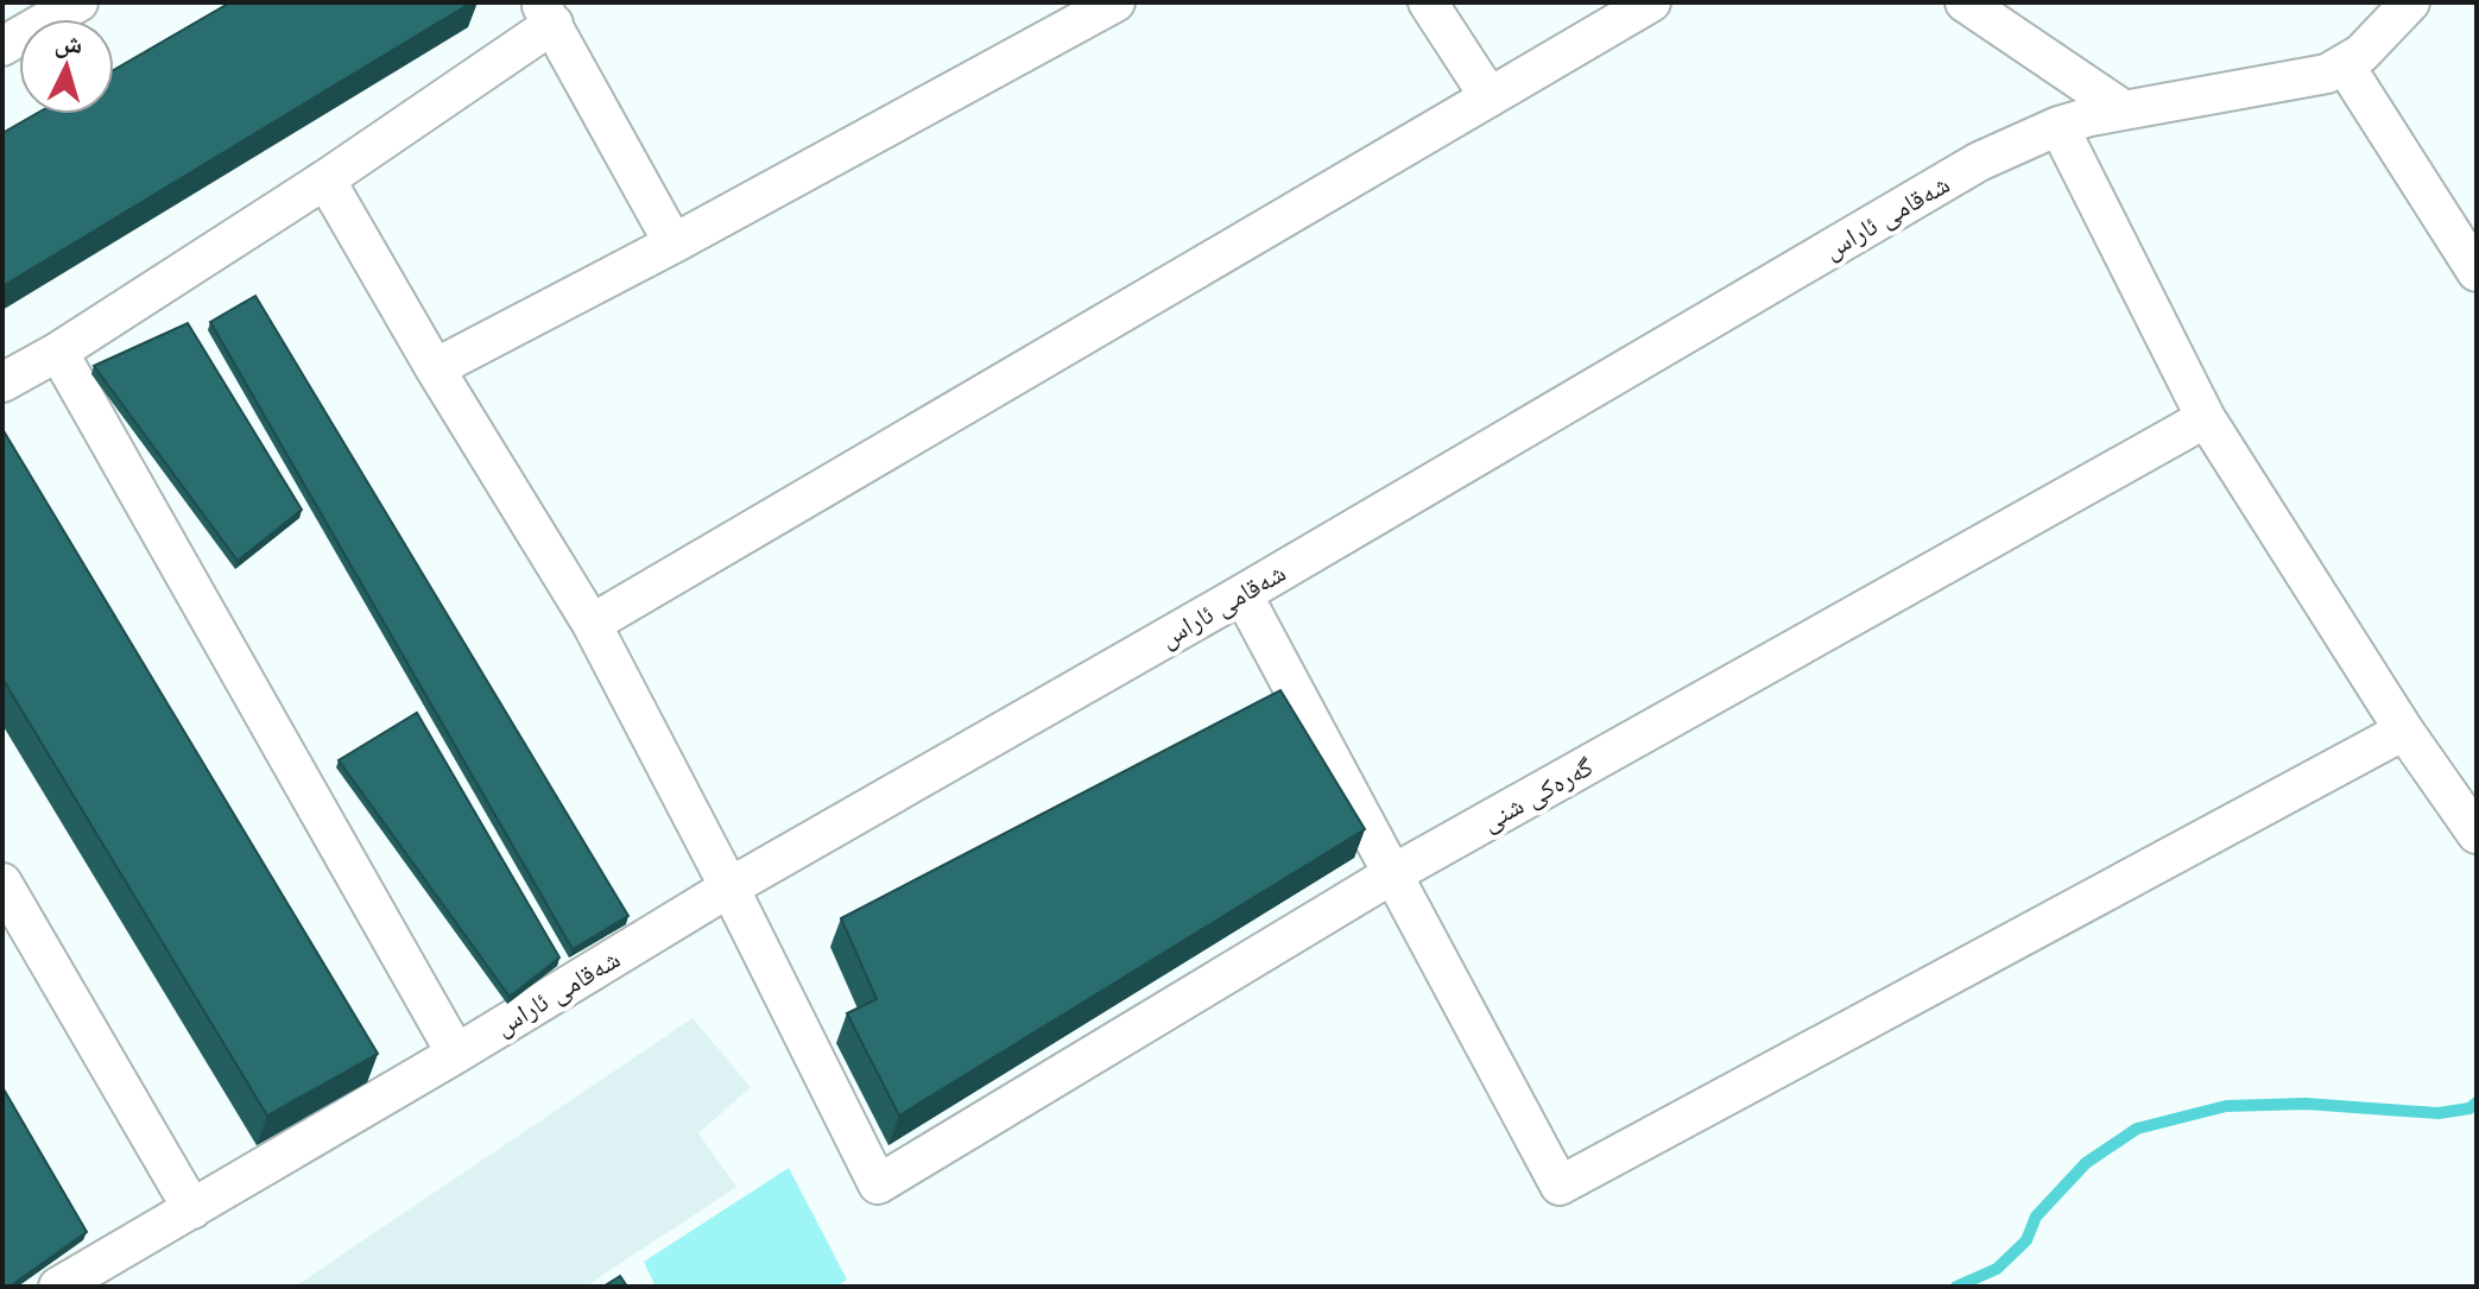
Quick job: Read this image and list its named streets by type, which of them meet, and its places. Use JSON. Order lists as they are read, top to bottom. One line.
{"streets":{"street":["شەقامی ئاراس","گەرەکی شنی"]},"crossings":[["شەقامی ئاراس","گەرەکی شنی"]],"north":"top"}
